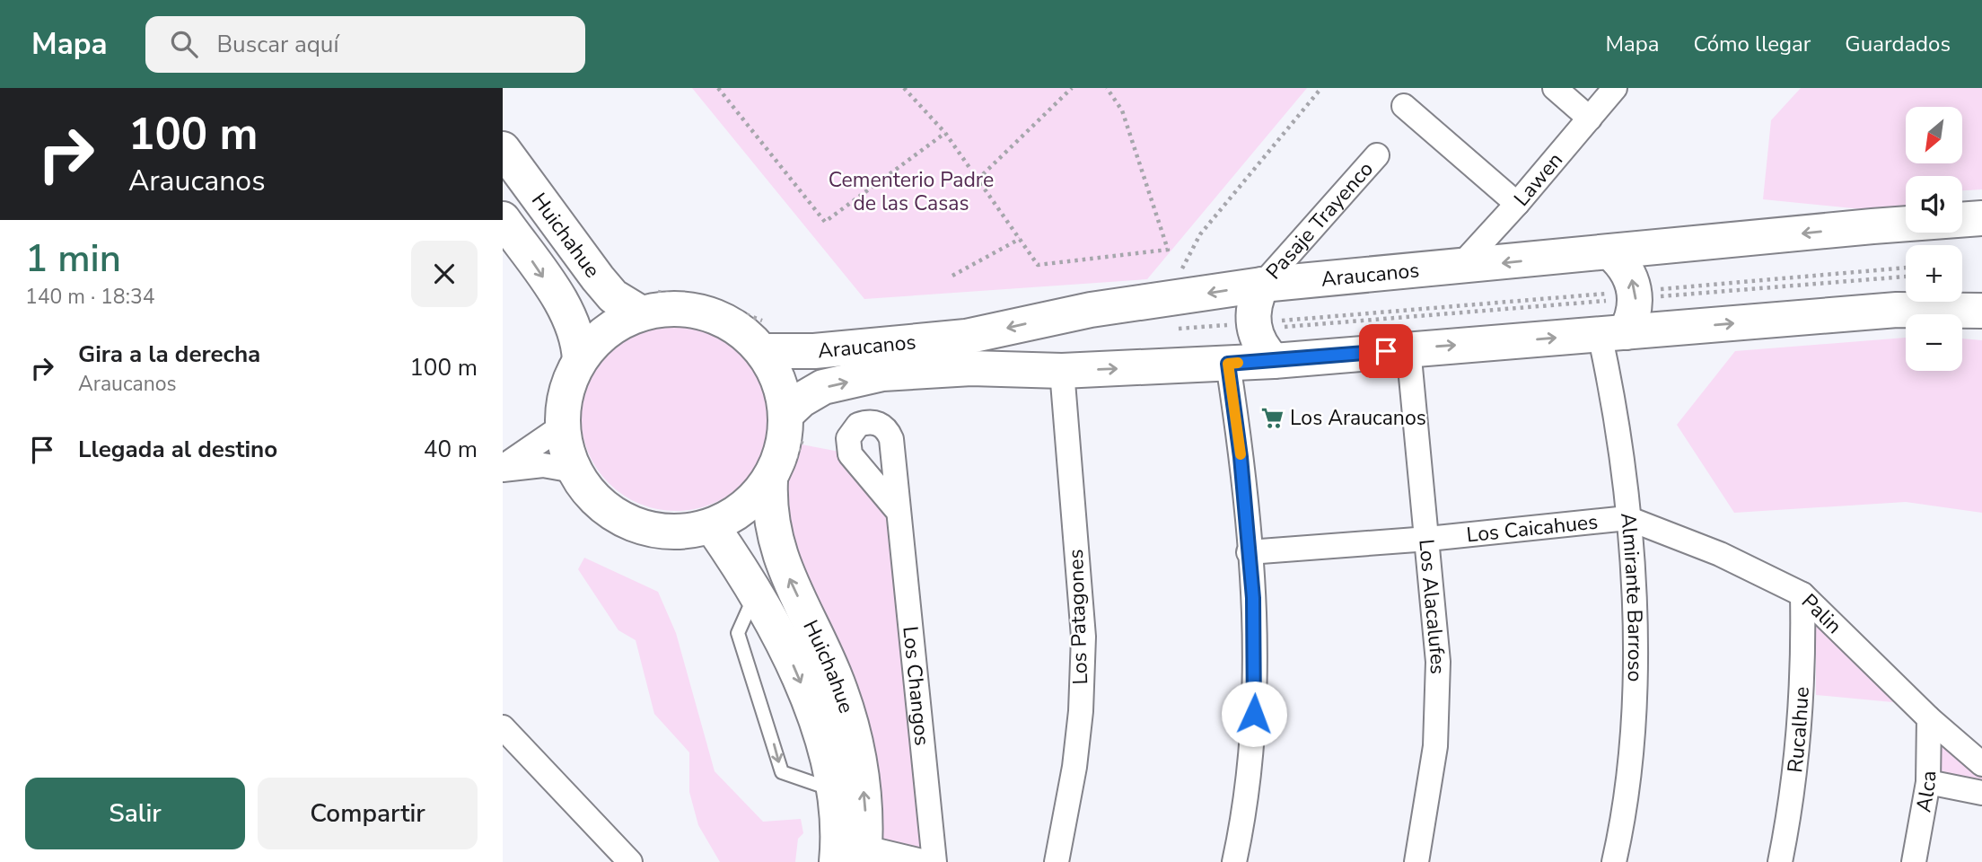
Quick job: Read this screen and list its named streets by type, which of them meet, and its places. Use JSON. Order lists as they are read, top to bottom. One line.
{"streets":{"main road":["Huichahue","Araucanos"],"street":["Lawen","Pasaje Trayenco","Los Caicahues","Almirante Barroso","Los Alacalufes","Palin","Los Patagones","Los Changos","Rucalhue","Alca"]},"crossings":[["Lawen","Araucanos"],["Pasaje Trayenco","Araucanos"],["Huichahue","Araucanos"],["Araucanos","Almirante Barroso"],["Araucanos","Los Alacalufes"],["Araucanos","Los Patagones"],["Los Caicahues","Almirante Barroso"],["Los Caicahues","Los Alacalufes"],["Los Caicahues","Palin"],["Almirante Barroso","Palin"],["Palin","Rucalhue"],["Palin","Alca"]],"parks":["Cementerio Padre de las Casas"],"places":{"supermarket":["Los Araucanos"]},"north":"bottom left","page":{"header":"Mapa","search":"Buscar aquí","nav":["Mapa","Cómo llegar","Guardados"],"turn":["100 m","Araucanos"],"map_buttons":["+","−"],"heading":["1 min","140 m · 18:34"],"list":[{"name":"Gira a la derecha","note":"Araucanos","value":"100 m"},{"name":"Llegada al destino","value":"40 m"}],"buttons":["Salir","Compartir"]}}
